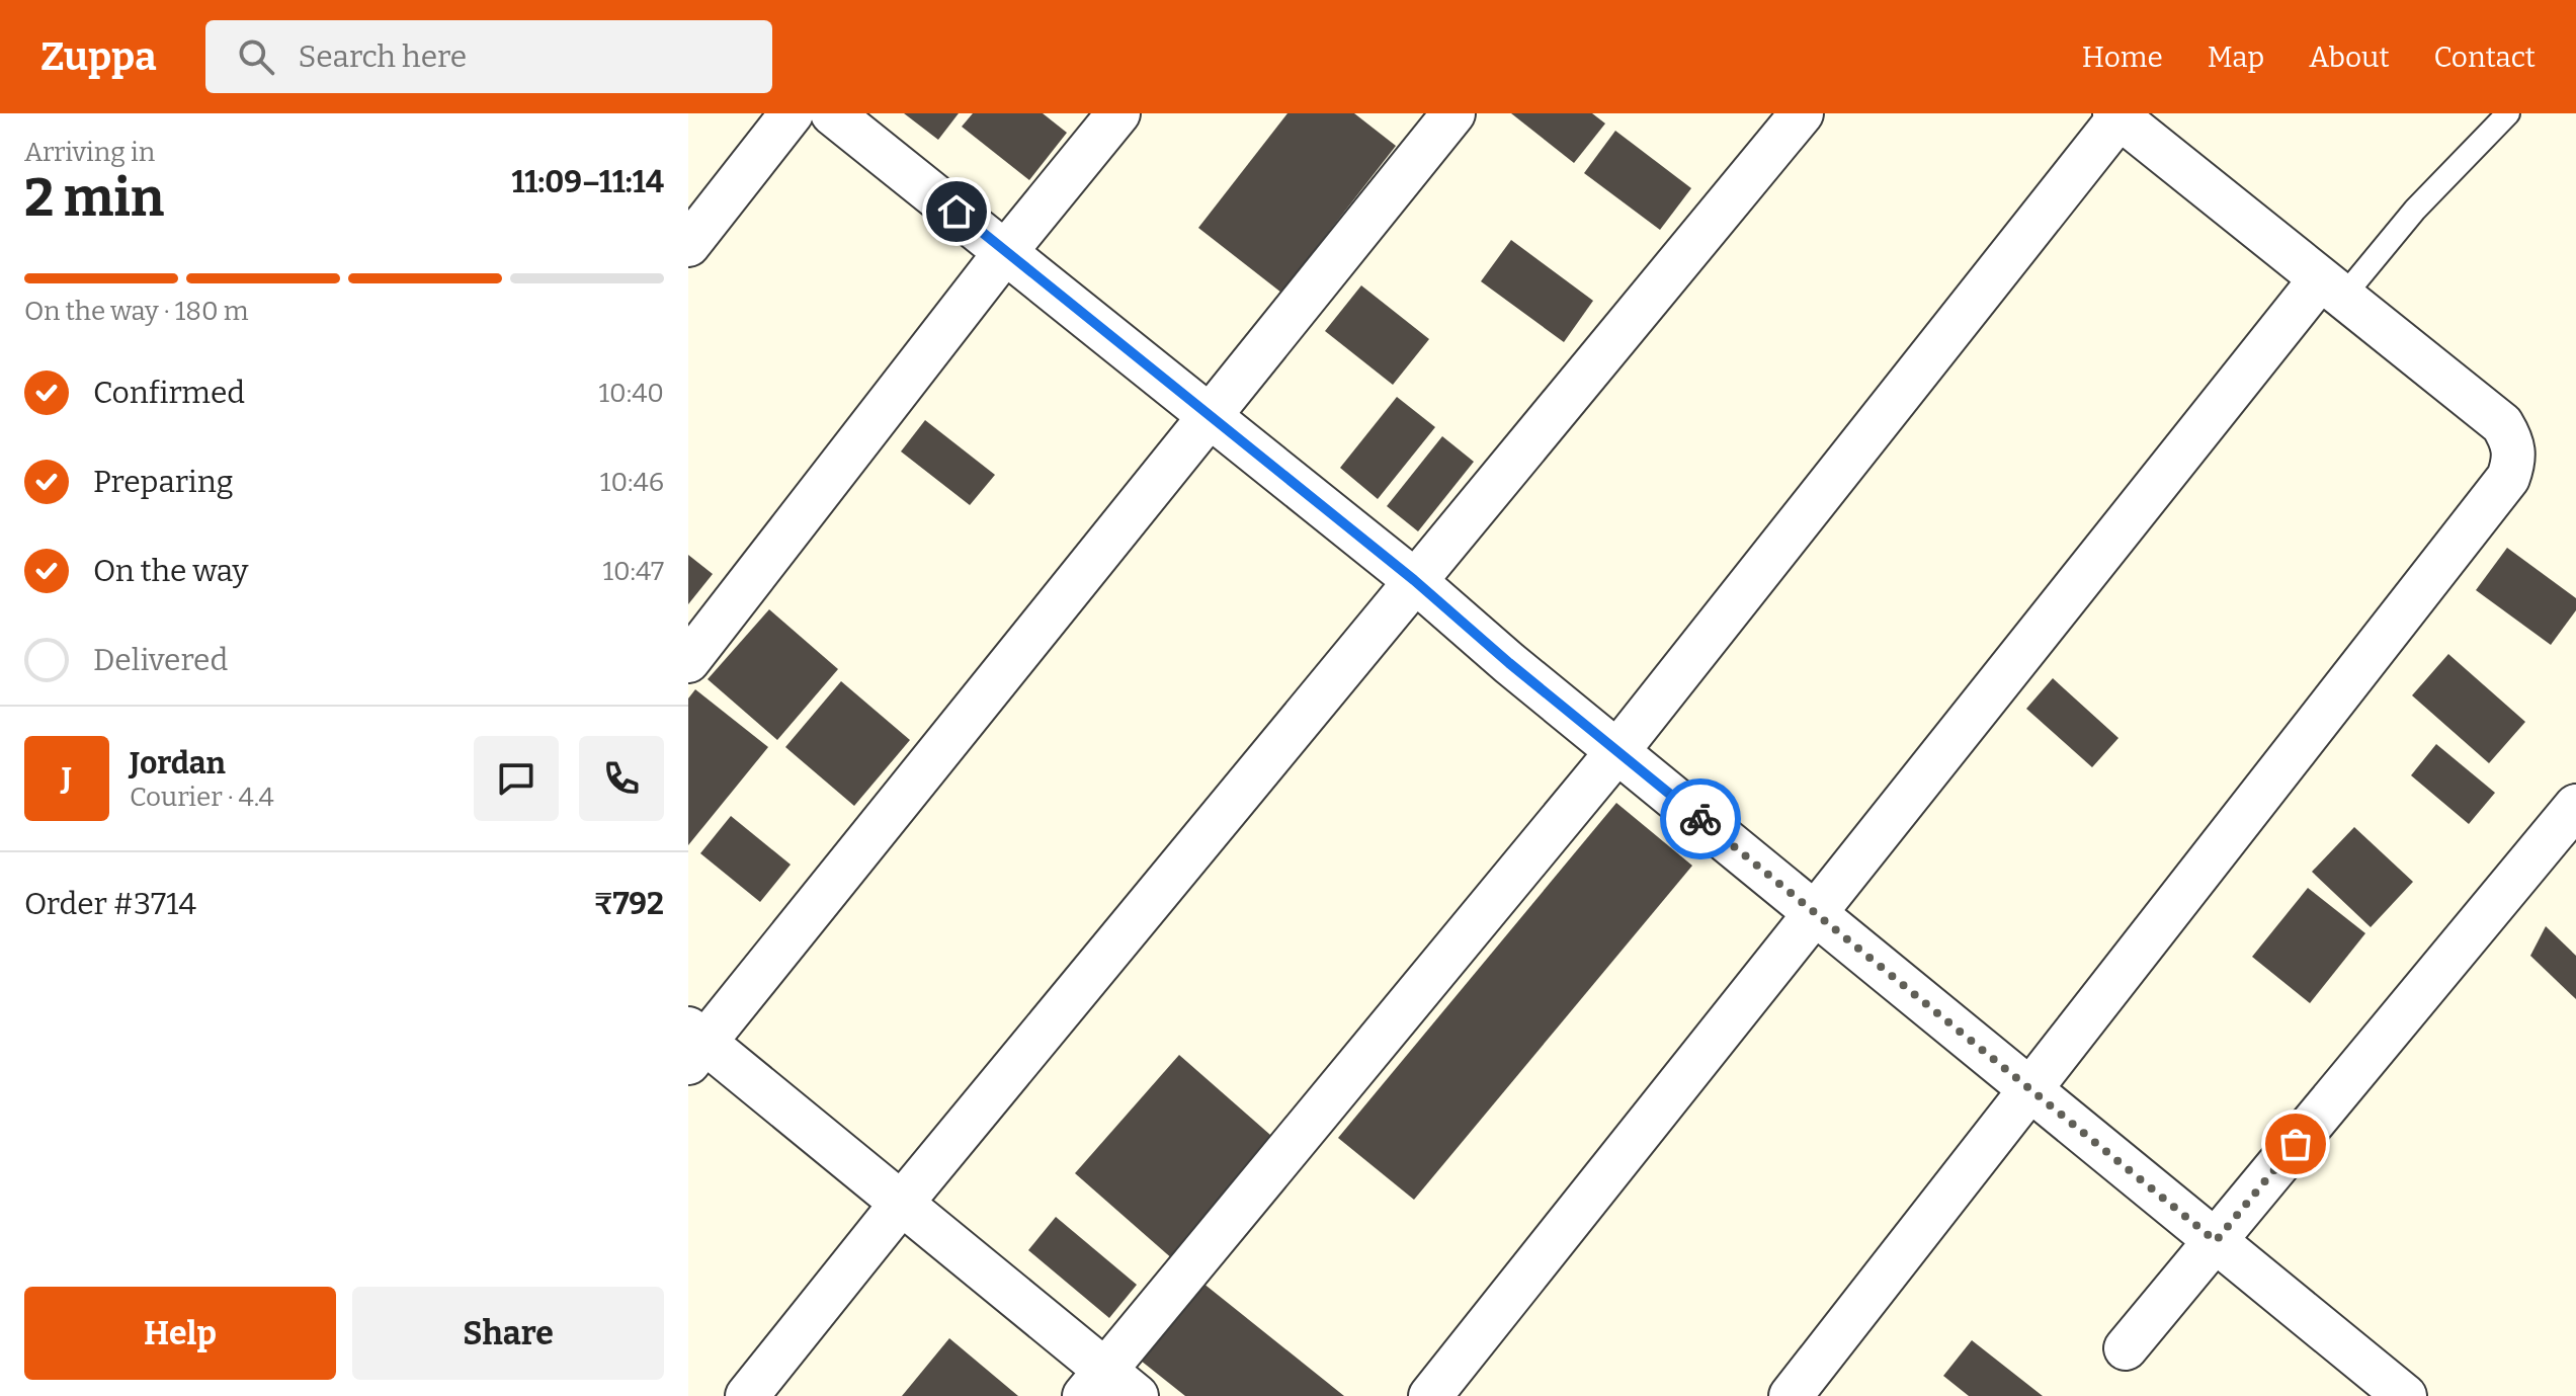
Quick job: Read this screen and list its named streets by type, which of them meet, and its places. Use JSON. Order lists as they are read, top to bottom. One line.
{"page":{"header":"Zuppa","search":"Search here","nav":["Home","Map","About","Contact"],"heading":["2 min","Arriving in","11:09–11:14"],"panel":["Jordan","Courier · 4.4","Order #3714","₹792"],"bar":"On the way · 180 m","list":[["Confirmed","10:40"],["Preparing","10:46"],["On the way","10:47"],"Delivered"],"round":"J","buttons":["Help","Share"]}}
